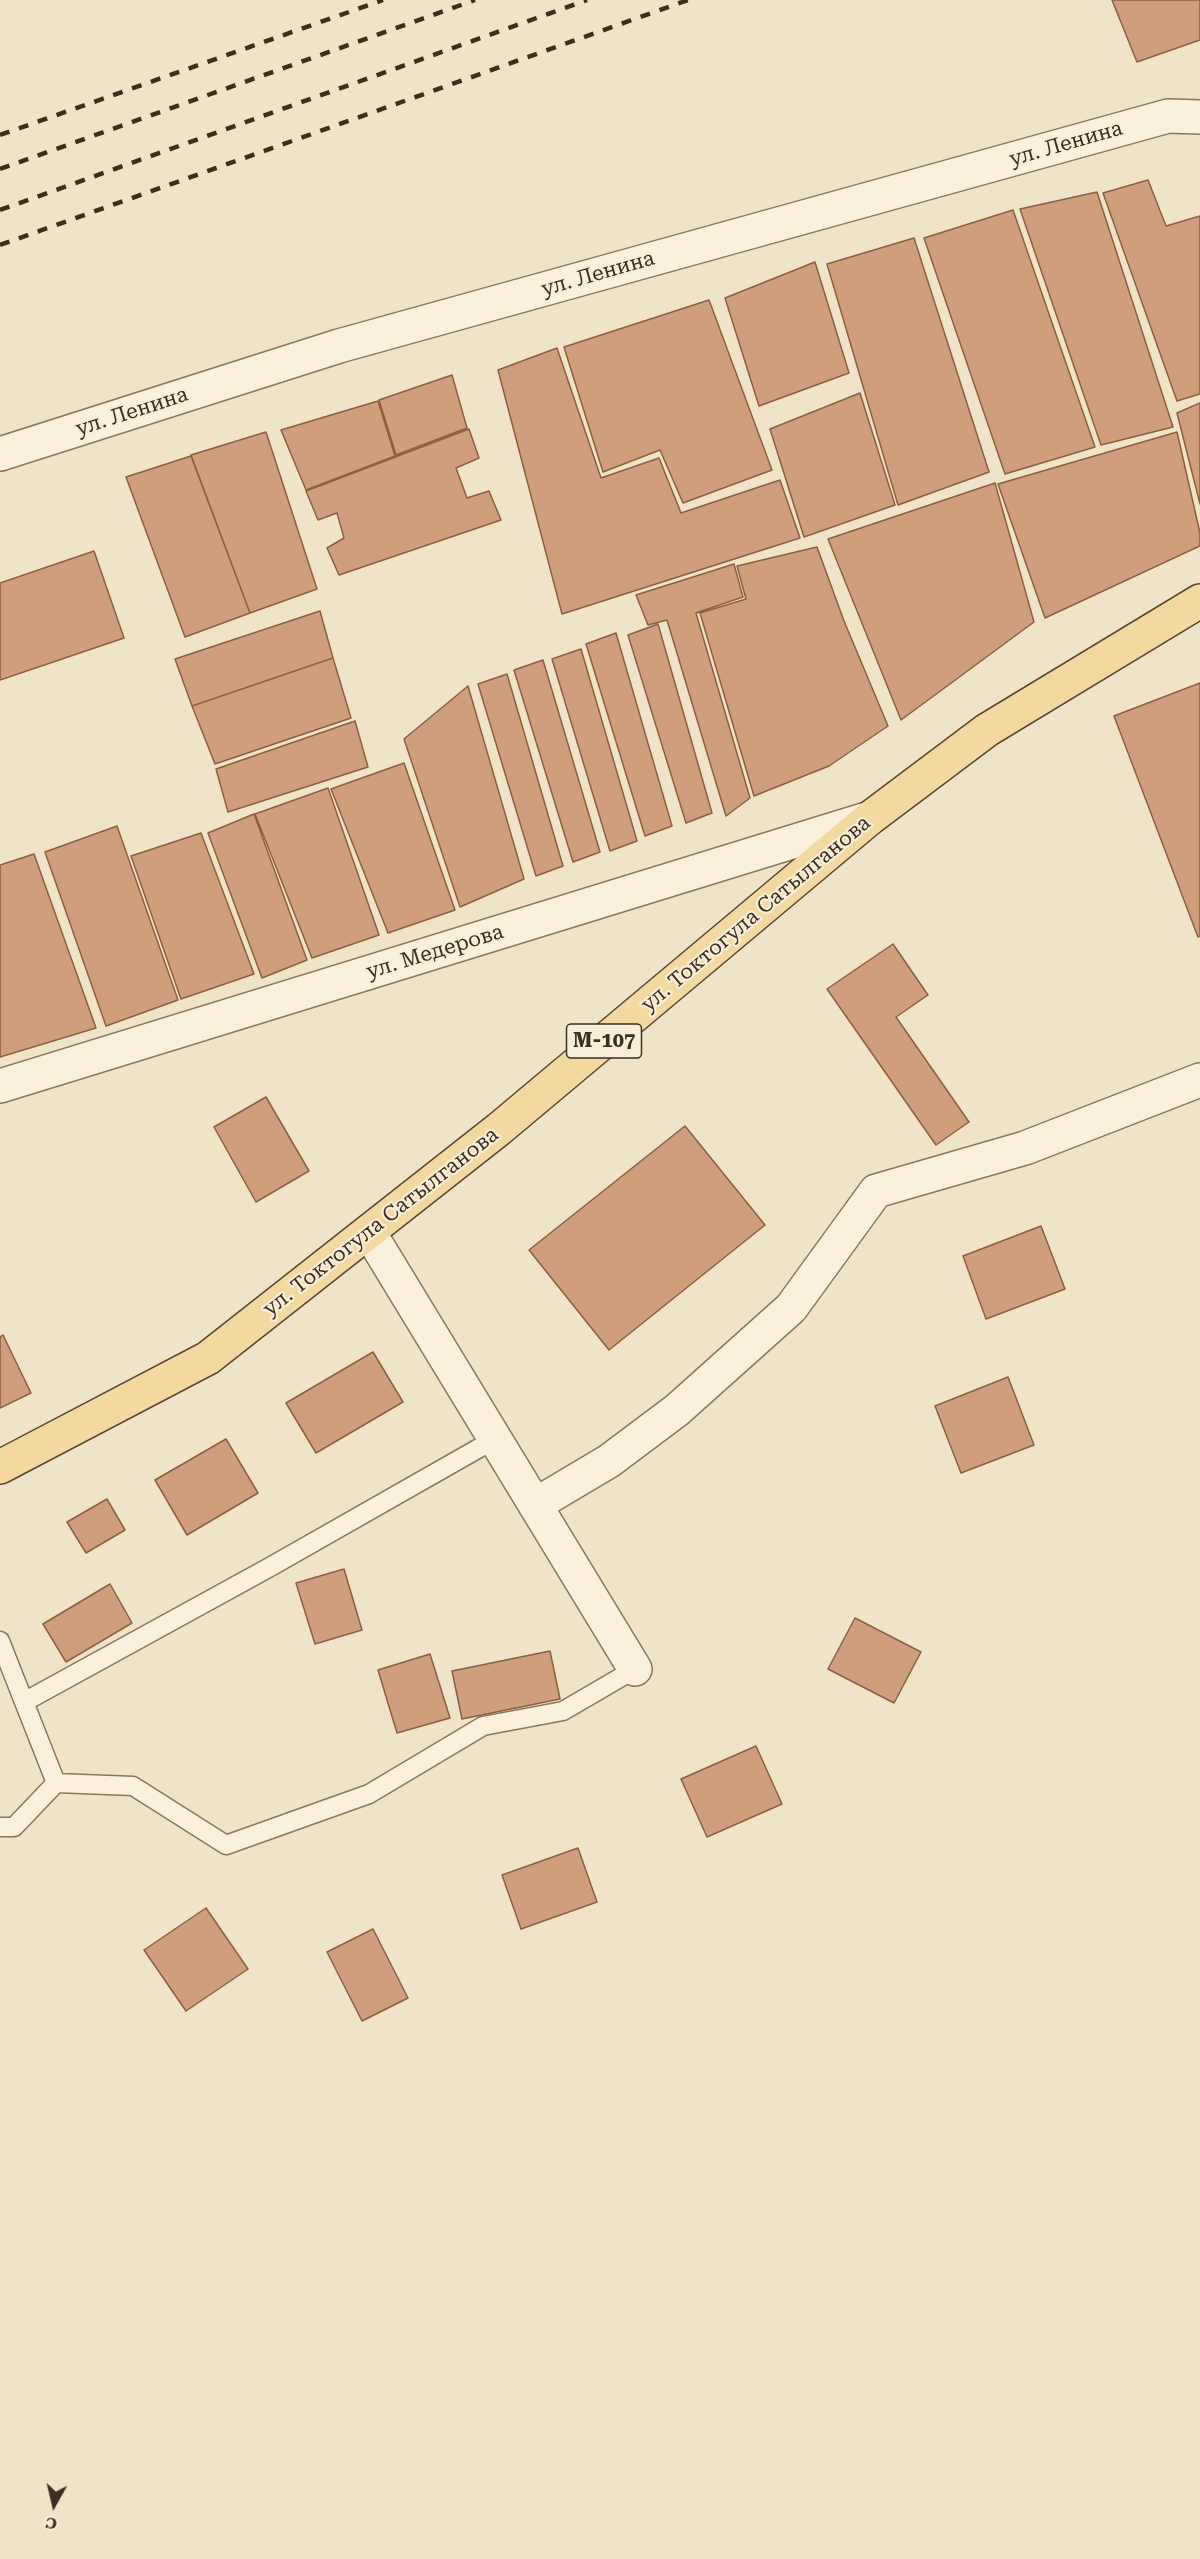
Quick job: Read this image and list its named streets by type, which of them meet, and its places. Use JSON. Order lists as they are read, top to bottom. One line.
{"streets":{"main road":["ул. Токтогула Сатылганова","М-107"],"street":["ул. Ленина","ул. Медерова"]},"crossings":[["ул. Токтогула Сатылганова","ул. Медерова"]],"north":"bottom"}
